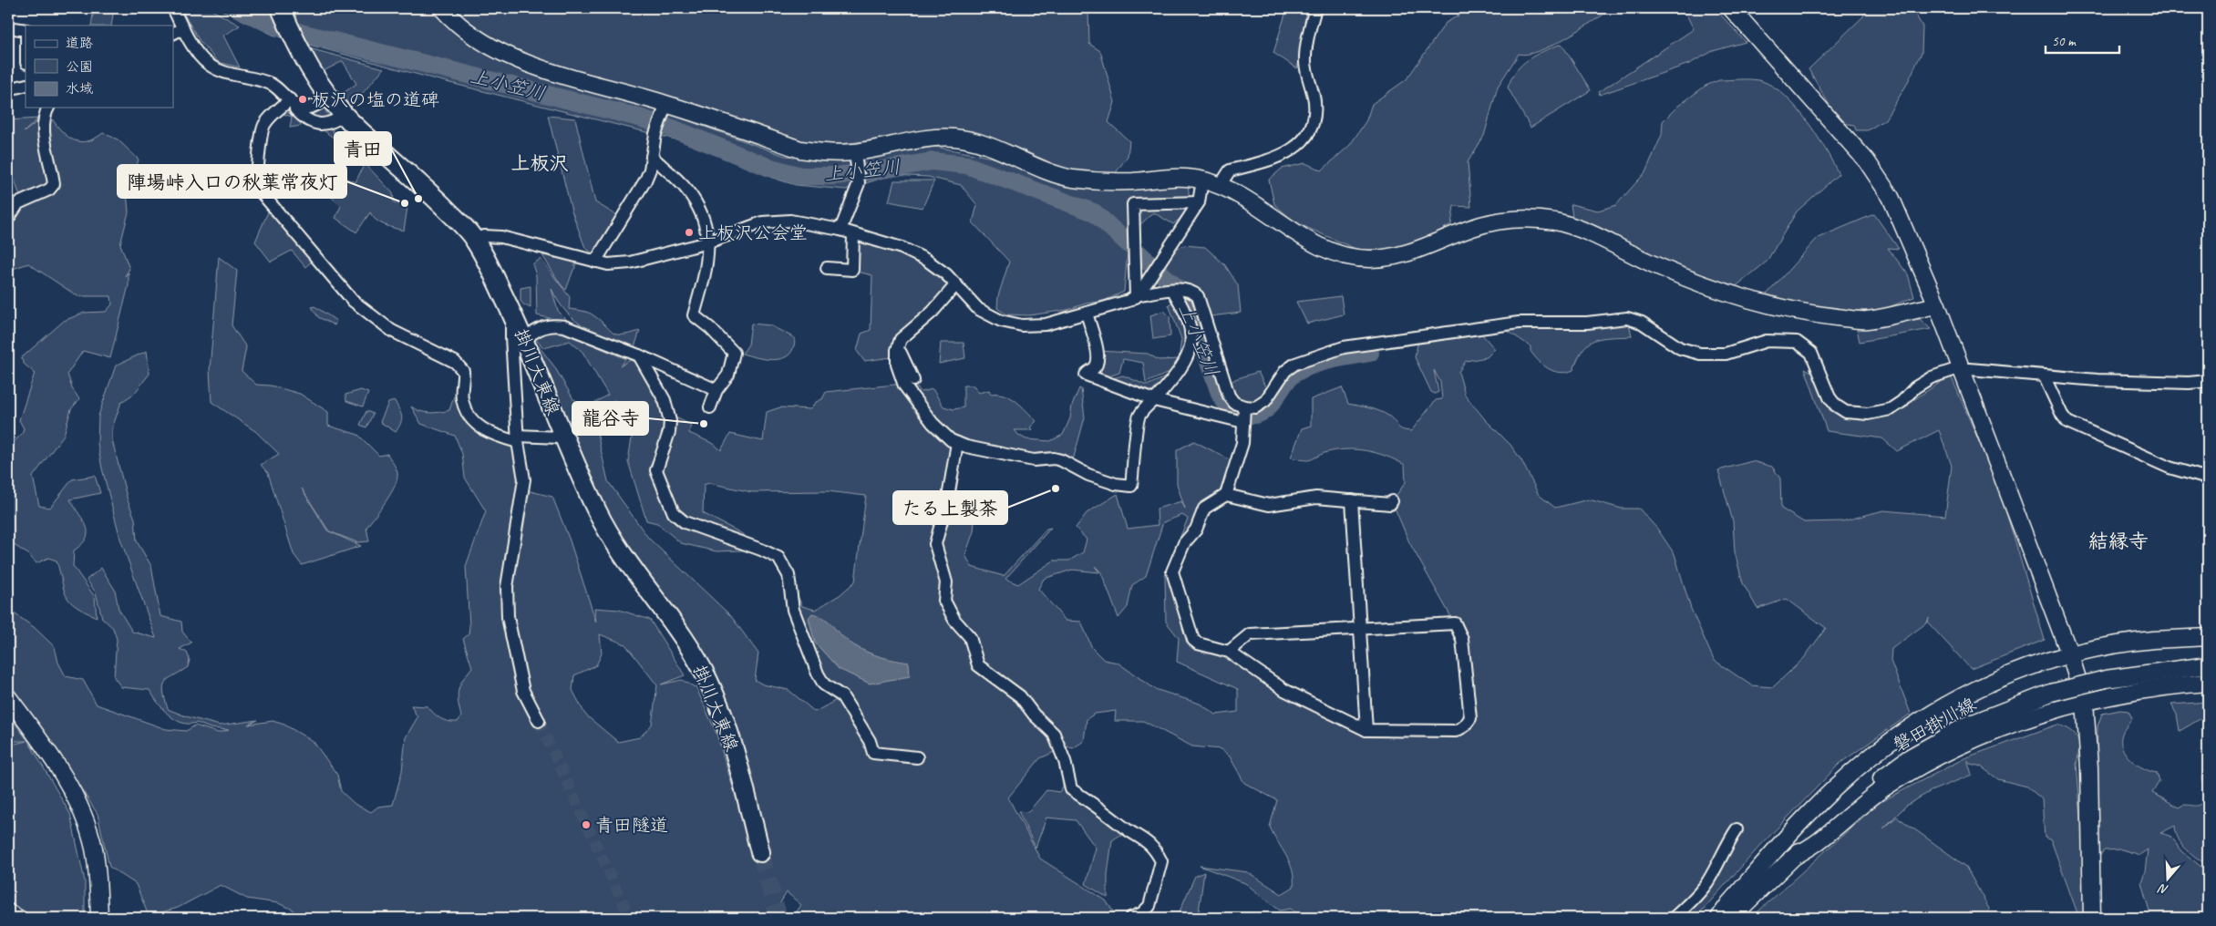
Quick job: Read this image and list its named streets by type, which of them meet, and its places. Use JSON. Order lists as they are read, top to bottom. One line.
{"streets":{"main road":["掛川大東線"],"street":["磐田掛川線"]},"districts":["上板沢","結縁寺"],"water":["上小笠川"],"places":["板沢の塩の道碑","青田","陣場峠入口の秋葉常夜灯","上板沢公会堂","龍谷寺","たる上製茶","青田隧道"],"legend":["道路","公園","水域"],"scale_bar":"50 m","north":"bottom"}
